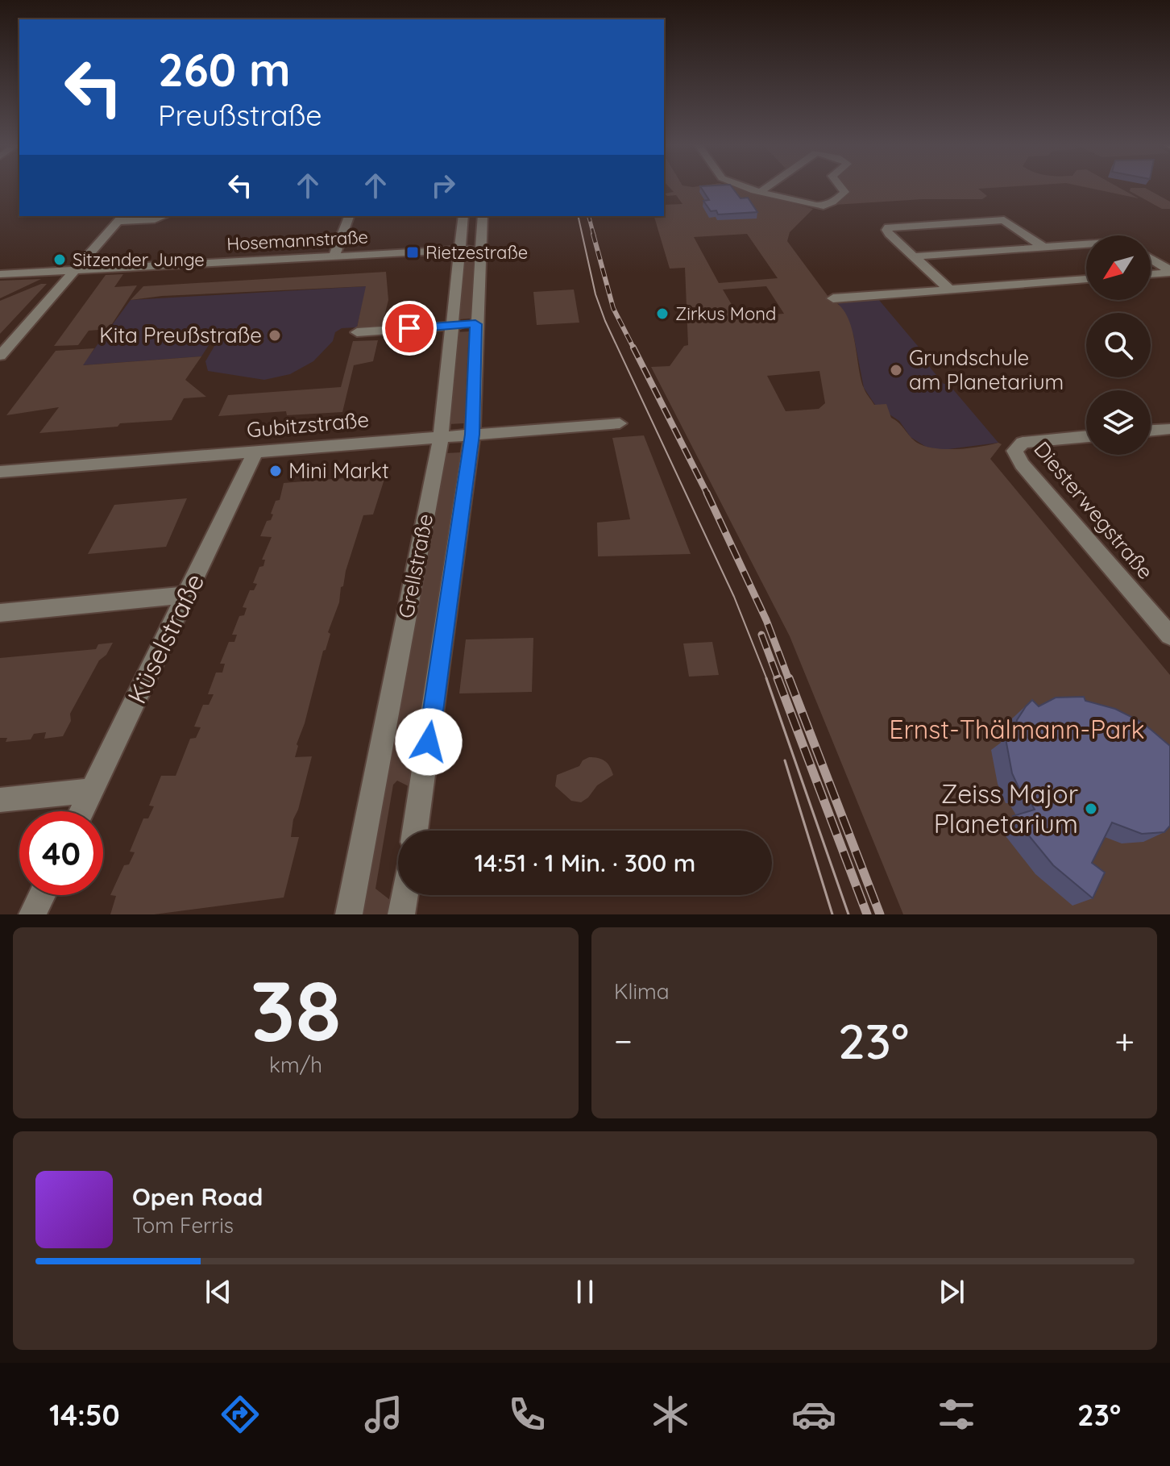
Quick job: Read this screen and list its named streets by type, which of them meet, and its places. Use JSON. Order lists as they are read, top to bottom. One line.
{"streets":{"street":["Hosemannstraße","Gubitzstraße","Diesterwegstraße","Grellstraße","Küselstraße"]},"crossings":[["Hosemannstraße","Grellstraße"],["Gubitzstraße","Grellstraße"],["Gubitzstraße","Küselstraße"]],"parks":["Ernst-Thälmann-Park"],"places":{"transit":["Rietzestraße"],"other":["Sitzender Junge","Zirkus Mond","Kita Preußstraße","Grundschule am Planetarium","Mini Markt","Zeiss Major Planetarium"]},"north":"bottom left","page":{"turn":["260 m","Preußstraße"],"limit":"40","trip":"14:51 · 1 Min. · 300 m","tile":[["38","km/h"],"Klima"],"heat":["−","23°","+"],"song":["Open Road","Tom Ferris"],"tabs":["14:50","23°"]}}
